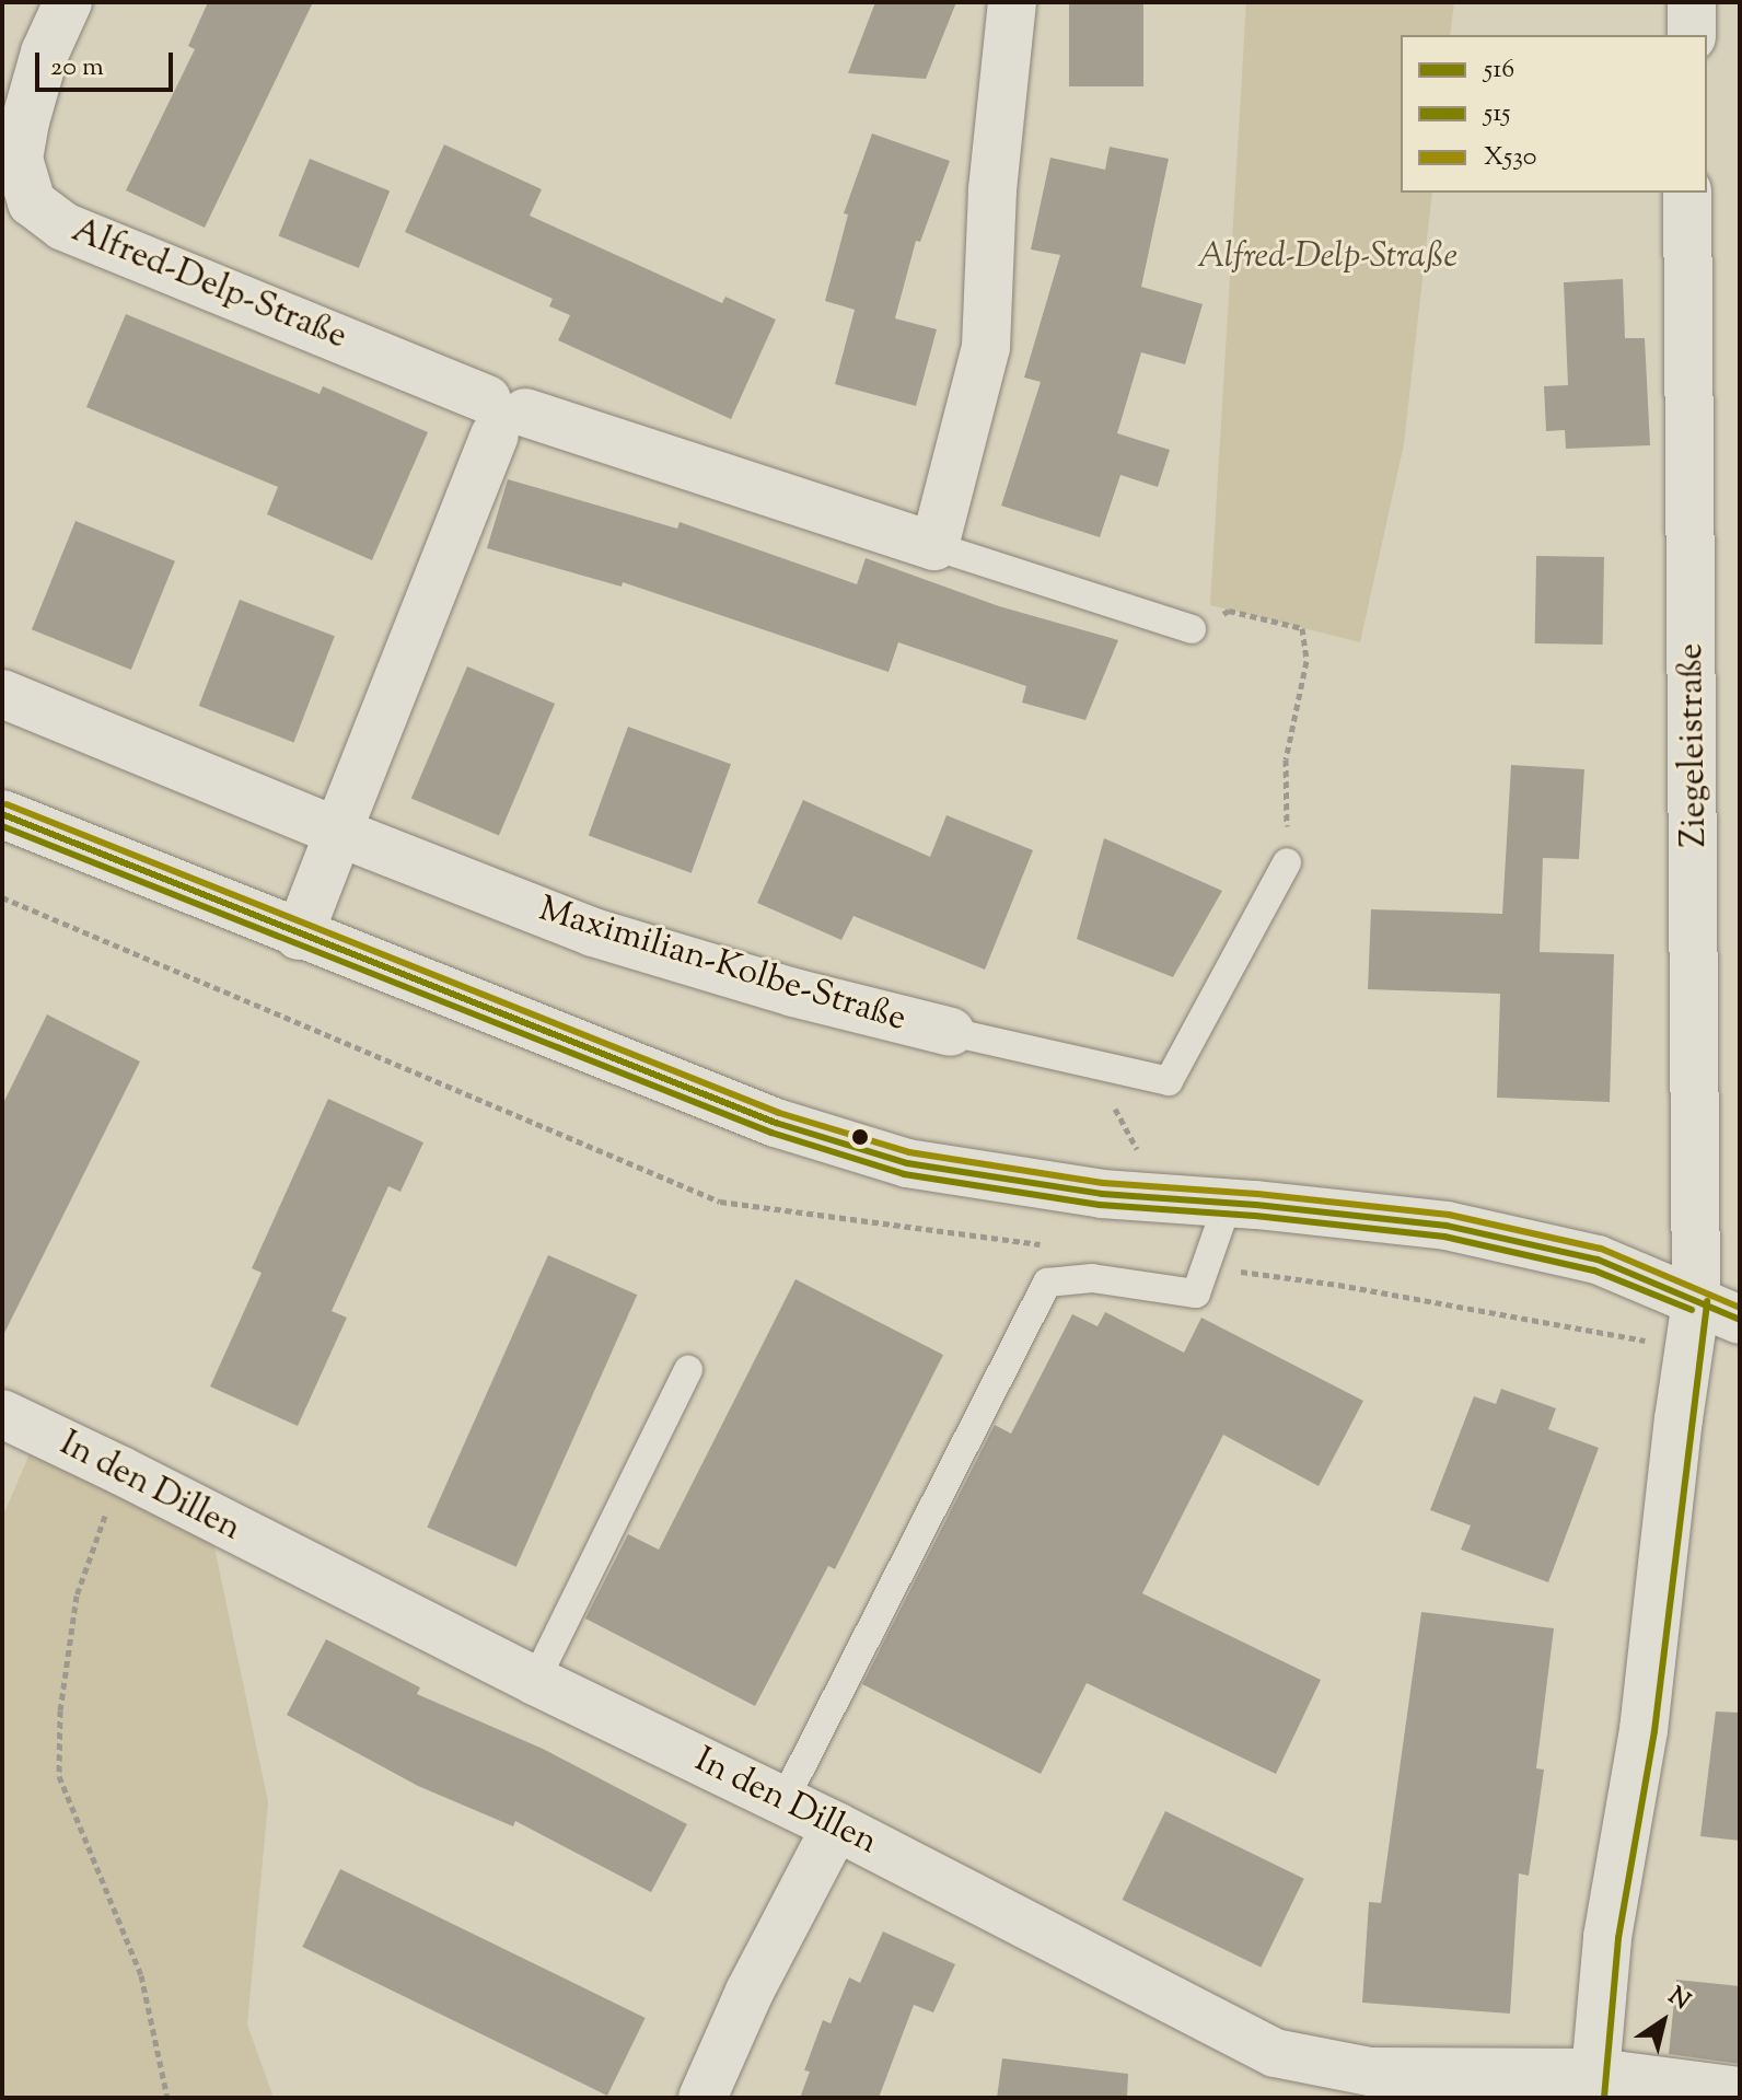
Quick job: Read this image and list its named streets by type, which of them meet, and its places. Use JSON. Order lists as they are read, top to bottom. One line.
{"streets":{"street":["Alfred-Delp-Straße","Ziegeleistraße","Maximilian-Kolbe-Straße","In den Dillen"]},"crossings":[["Ziegeleistraße","In den Dillen"]],"parks":["Alfred-Delp-Straße"],"lines":["transit line X530","transit line 516","transit line 515"],"legend":["516","515","X530"],"scale_bar":"20 m","north":"top right"}
